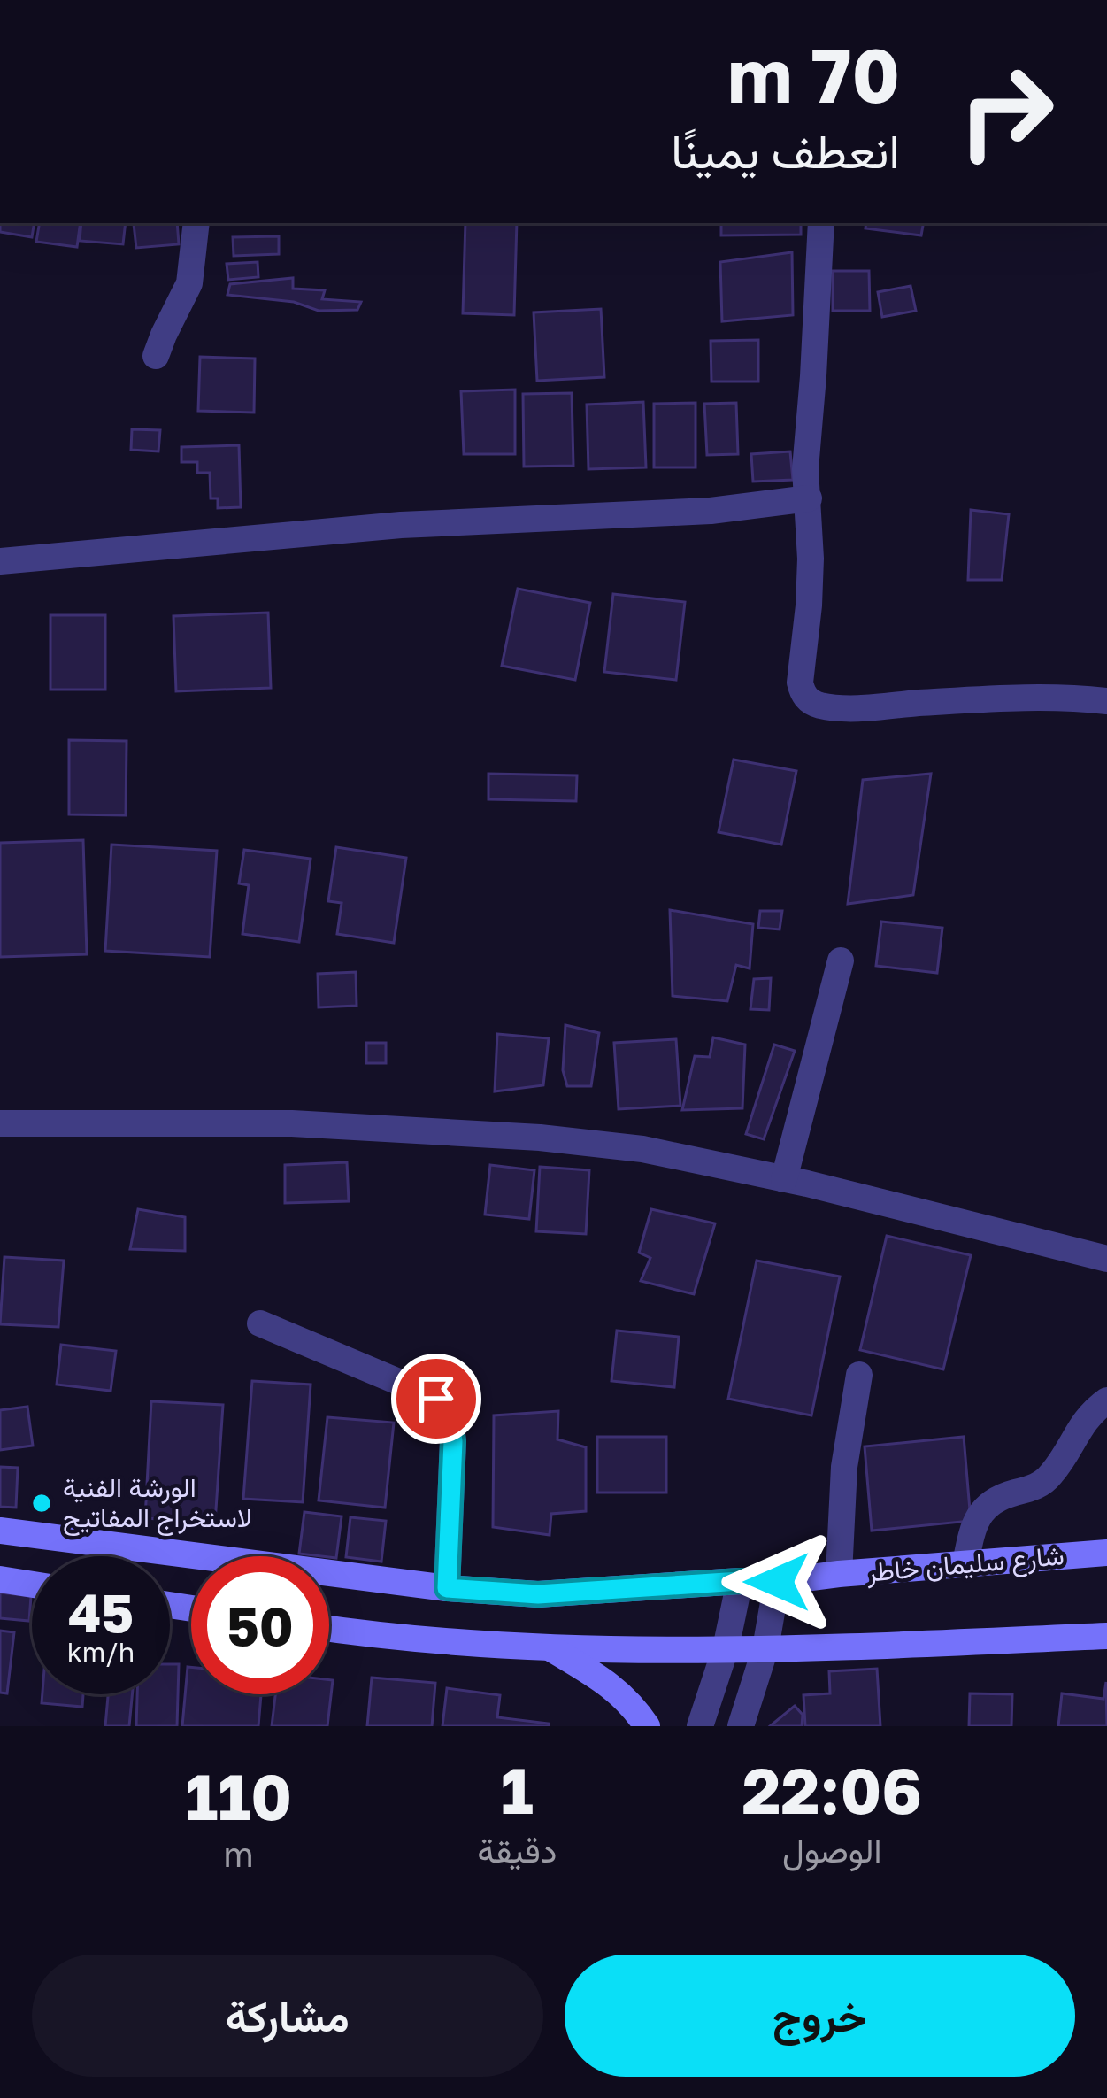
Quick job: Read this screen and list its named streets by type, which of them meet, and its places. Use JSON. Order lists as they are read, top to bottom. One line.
{"streets":{"main road":["شارع سليمان خاطر"]},"places":["الورشة الفنية لاستخراج المفاتيح"],"page":{"turn":["70 m","انعطف يمينًا"],"speed":"45 km/h","limit":"50","eta":["22:06","الوصول","1","دقيقة","110","m"],"buttons":["خروج","مشاركة"]}}
